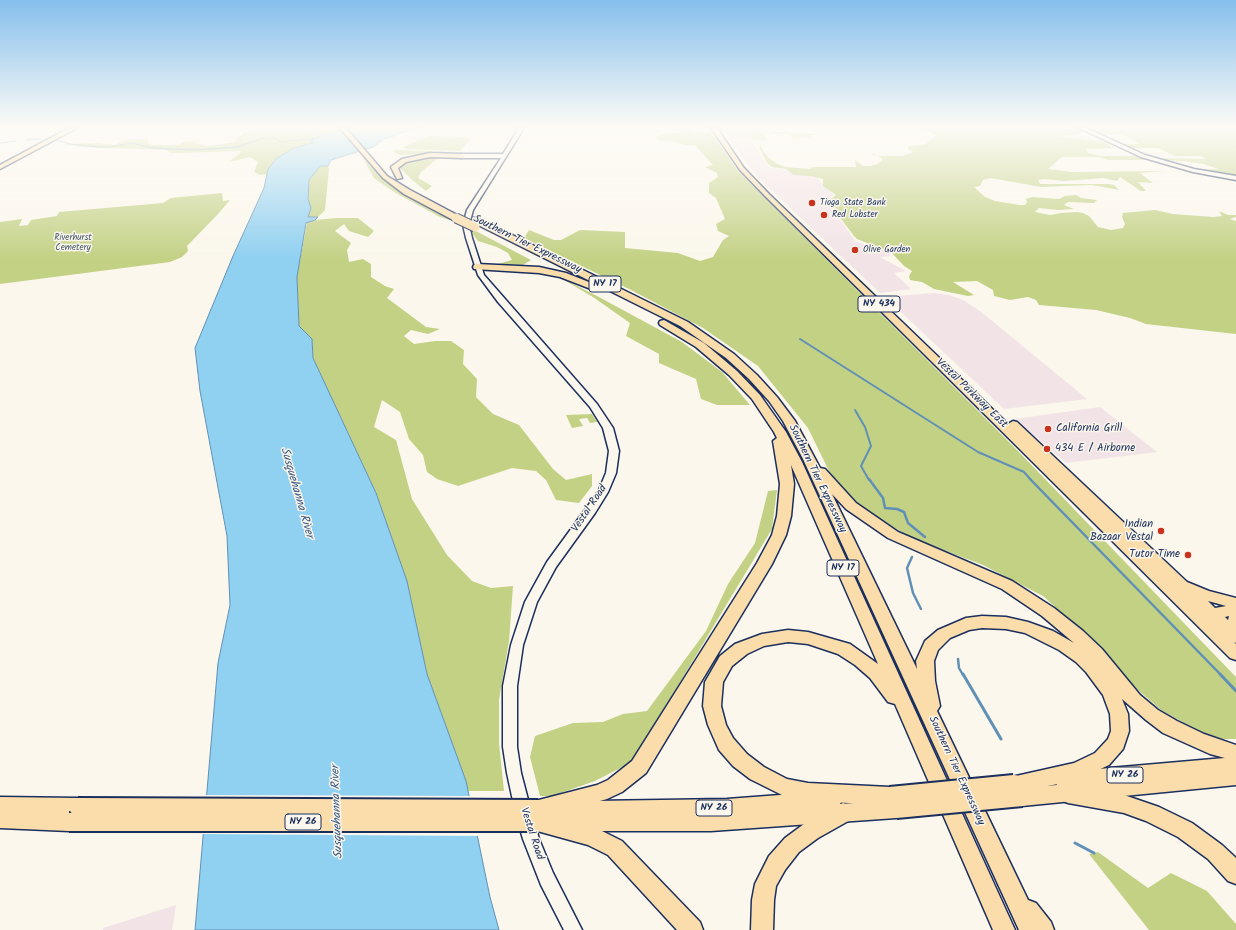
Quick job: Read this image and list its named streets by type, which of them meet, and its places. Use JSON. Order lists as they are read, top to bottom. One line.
{"streets":{"highway":["Southern Tier Expressway","NY 17"],"main road":["NY 434","Vestal Parkway East","NY 26"],"street":["Vestal Road"]},"water":["Susquehanna River"],"parks":["Riverhurst Cemetery"],"places":["Tioga State Bank","Red Lobster","Olive Garden","California Grill","434 E / Airborne","Indian Bazaar Vestal","Tutor Time"]}
